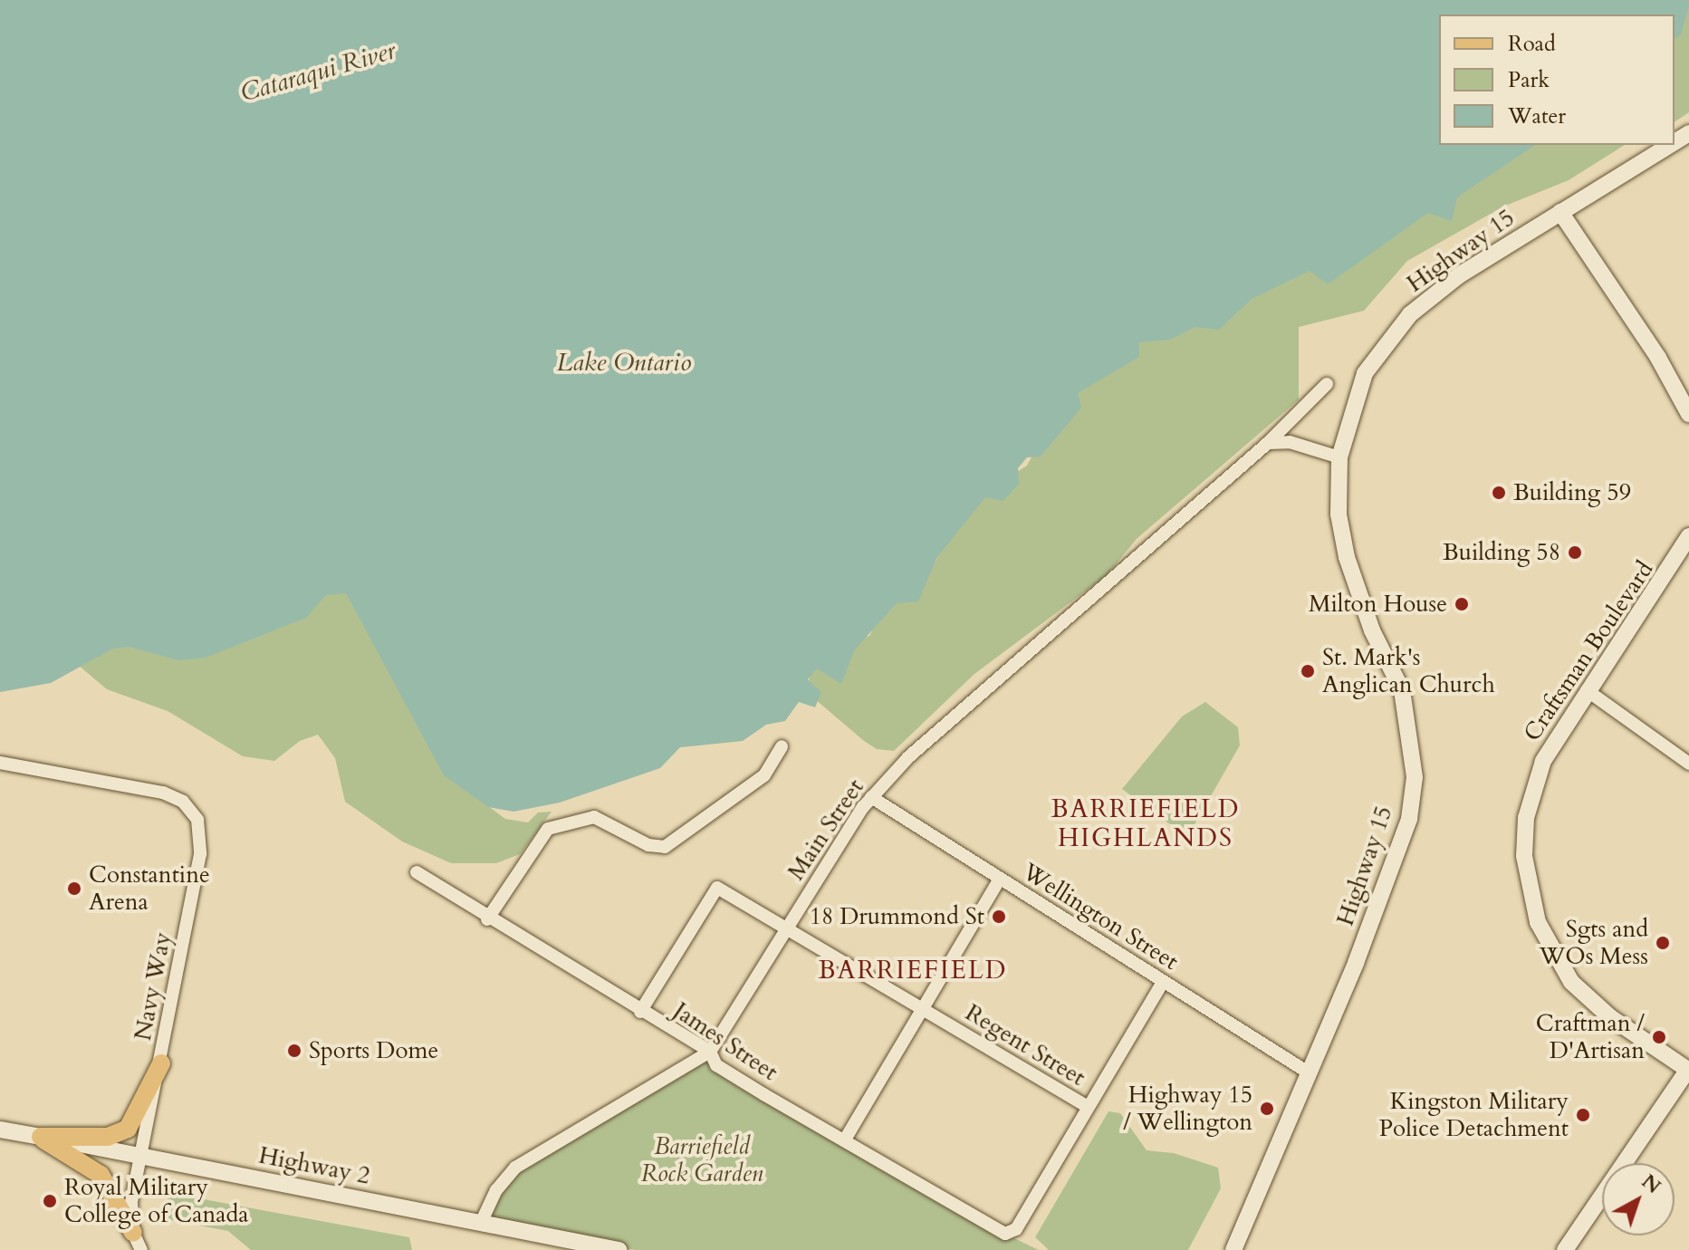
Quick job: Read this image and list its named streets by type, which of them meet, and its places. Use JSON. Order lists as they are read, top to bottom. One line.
{"streets":{"main road":["Highway 15","Craftsman Boulevard","Highway 2"],"street":["Main Street","Wellington Street","Navy Way","James Street","Regent Street"]},"crossings":[["Highway 15","Wellington Street"],["Main Street","Wellington Street"],["Main Street","James Street"],["Main Street","Regent Street"],["Main Street","Highway 2"],["Navy Way","Highway 2"],["James Street","Regent Street"]],"districts":["BARRIEFIELD HIGHLANDS","BARRIEFIELD"],"water":["Cataraqui River","Lake Ontario"],"parks":["Barriefield Rock Garden"],"places":["Building 59","Building 58","Milton House","St. Mark's Anglican Church","Constantine Arena","18 Drummond St","Sgts and WOs Mess","Craftman / D'Artisan","Sports Dome","Highway 15 / Wellington","Kingston Military Police Detachment","Royal Military College of Canada"],"legend":["Road","Park","Water"],"north":"top right"}
